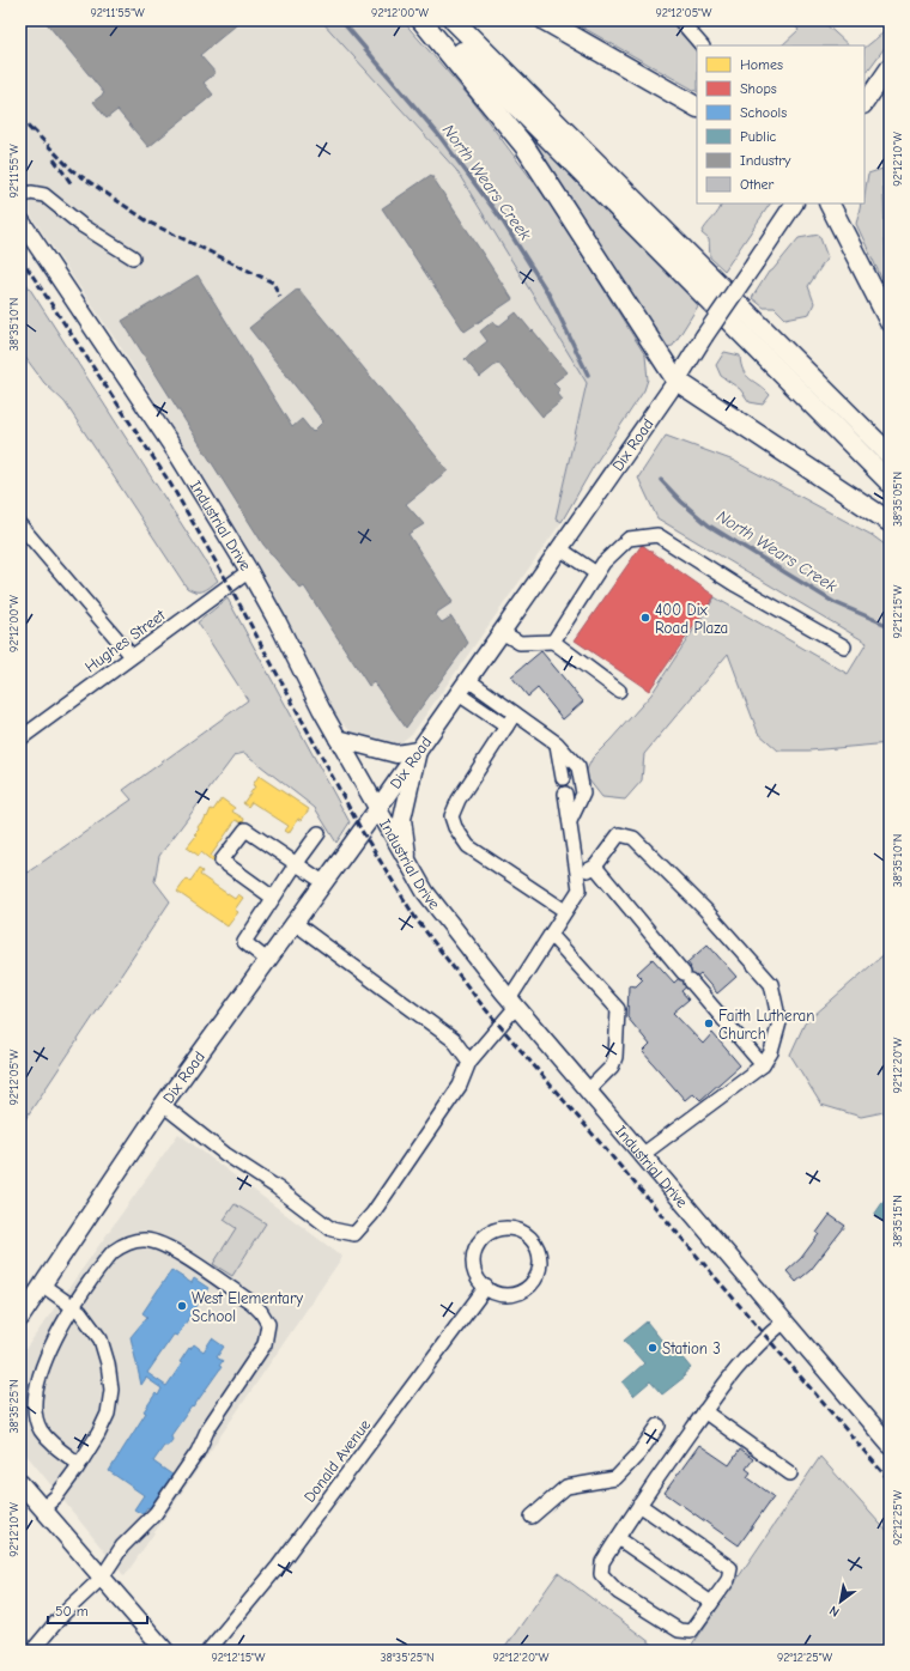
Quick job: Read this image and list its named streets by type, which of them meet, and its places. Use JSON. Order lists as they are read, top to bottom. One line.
{"streets":{"main road":["Dix Road","Industrial Drive"],"street":["Hughes Street","Donald Avenue"]},"crossings":[["Dix Road","Industrial Drive"],["Industrial Drive","Hughes Street"]],"water":["North Wears Creek"],"places":["400 Dix Road Plaza","Faith Lutheran Church","West Elementary School","Station 3"],"legend":["Homes","Shops","Schools","Public","Industry","Other"],"scale_bar":"50 m","north":"bottom left","coordinates":["92°11'55\"W","92°12'00\"W","92°12'05\"W","92°12'10\"W","38°35'10\"N","38°35'05\"N","92°12'15\"W","92°12'20\"W","38°35'15\"N","38°35'25\"N","92°12'25\"W"]}
